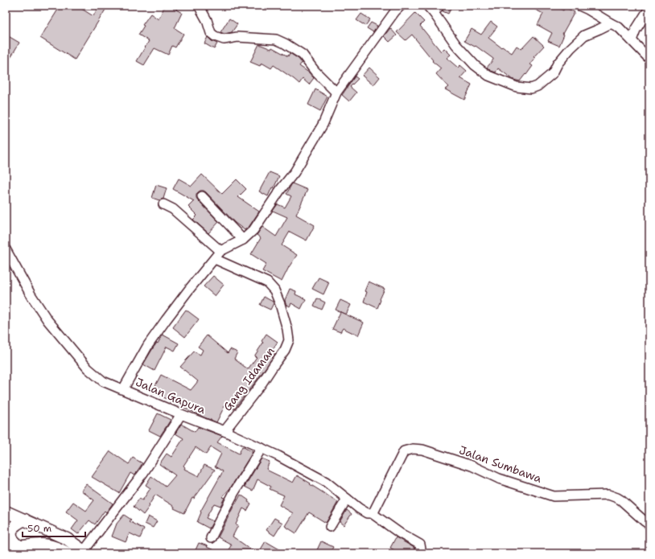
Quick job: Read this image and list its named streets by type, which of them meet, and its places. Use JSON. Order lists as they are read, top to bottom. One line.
{"streets":{"street":["Gang Idaman","Jalan Gapura","Jalan Sumbawa"]},"crossings":[["Gang Idaman","Jalan Gapura"],["Jalan Gapura","Jalan Sumbawa"]],"scale_bar":"50 m"}
